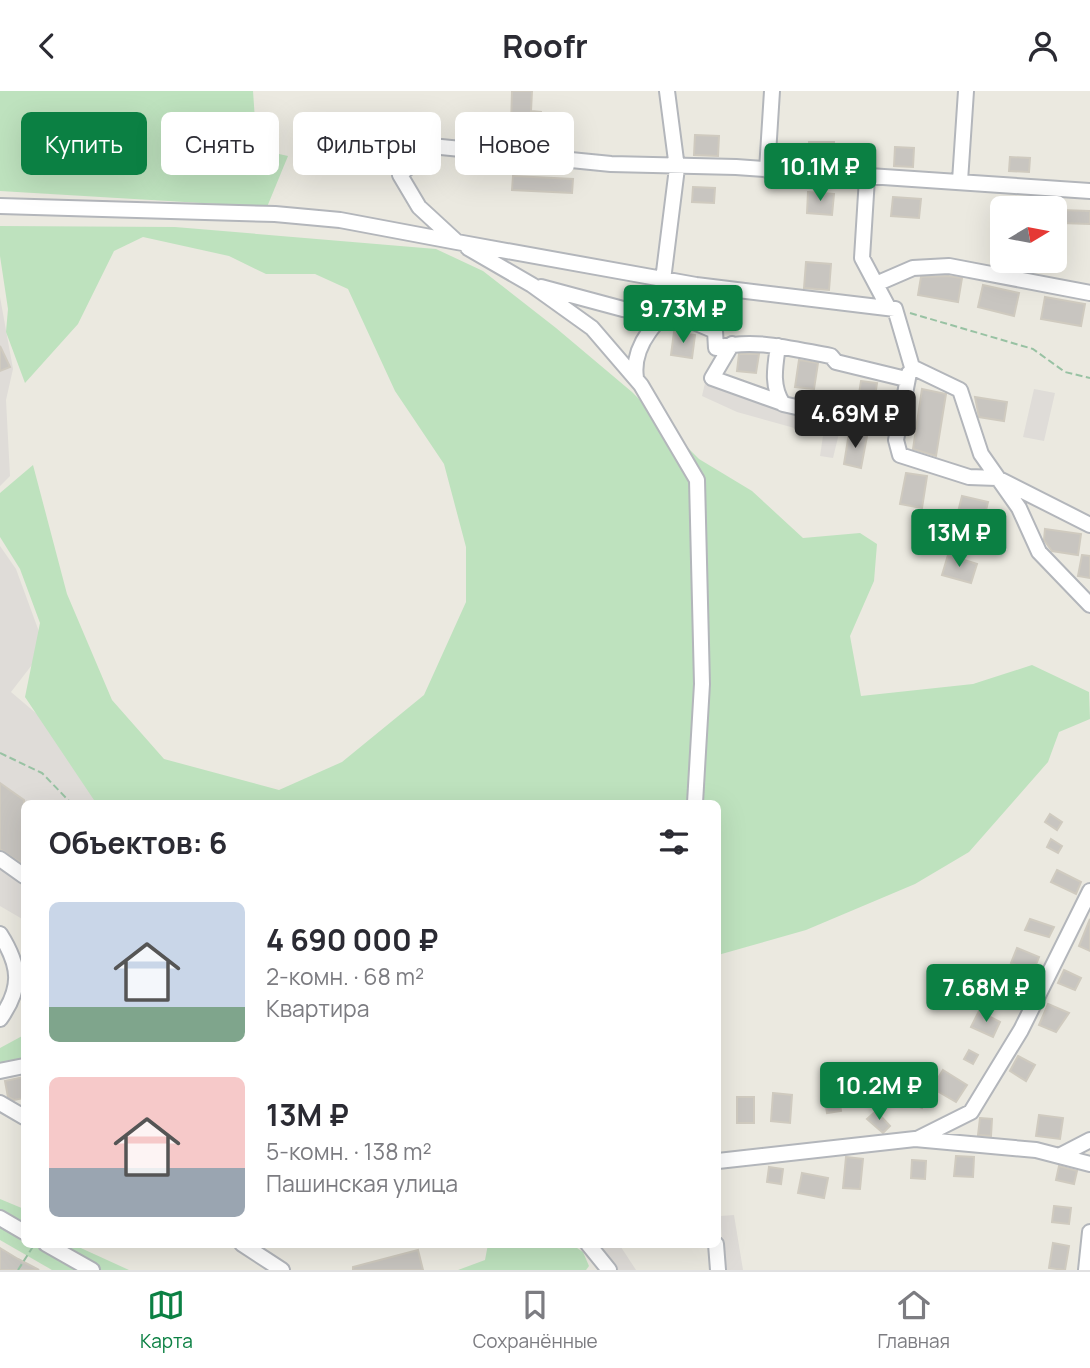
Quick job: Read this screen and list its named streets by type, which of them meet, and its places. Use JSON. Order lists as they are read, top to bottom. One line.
{"north":"right","page":{"header":"Roofr","chip":["Купить","Снять","Фильтры","Новое"],"price":["10.1M ₽","9.73M ₽","4.69M ₽","13M ₽","7.68M ₽","10.2M ₽"],"heading":"Объектов: 6","list":[{"name":"4 690 000 ₽","note":"2-комн. · 68 m² · Квартира"},{"name":"13M ₽","note":"5-комн. · 138 m² · Пашинская улица"}],"tabs":["Карта","Сохранённые","Главная"]}}
